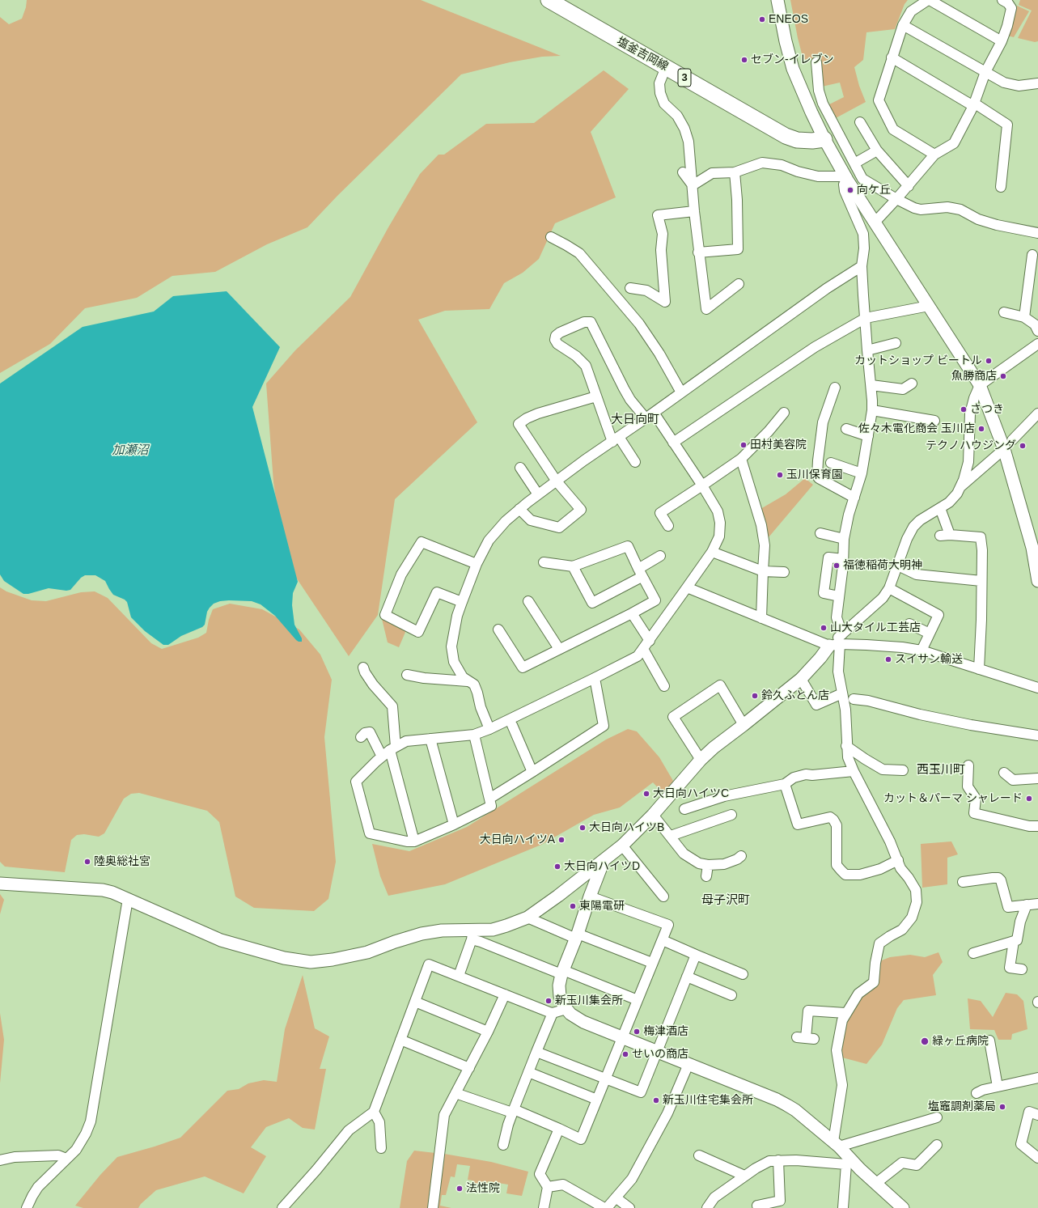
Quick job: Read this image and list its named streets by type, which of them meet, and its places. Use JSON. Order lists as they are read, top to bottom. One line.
{"streets":{"main road":["塩釜吉岡線","3"]},"districts":["大日向町","西玉川町","母子沢町"],"water":["加瀬沼"],"places":["ENEOS","セブン-イレブン","向ケ丘","カットショップ ビートル","魚勝商店","さつき","佐々木電化商会 玉川店","田村美容院","テクノハウジング","玉川保育園","福徳稲荷大明神","山大タイル工芸店","スイサン輸送","鈴久ふとん店","大日向ハイツC","カット＆パーマ シャレード","大日向ハイツB","大日向ハイツA","陸奥総社宮","大日向ハイツD","東陽電研","新玉川集会所","梅津酒店","緑ヶ丘病院","せいの商店","新玉川住宅集会所","塩竈調剤薬局","法性院"]}
